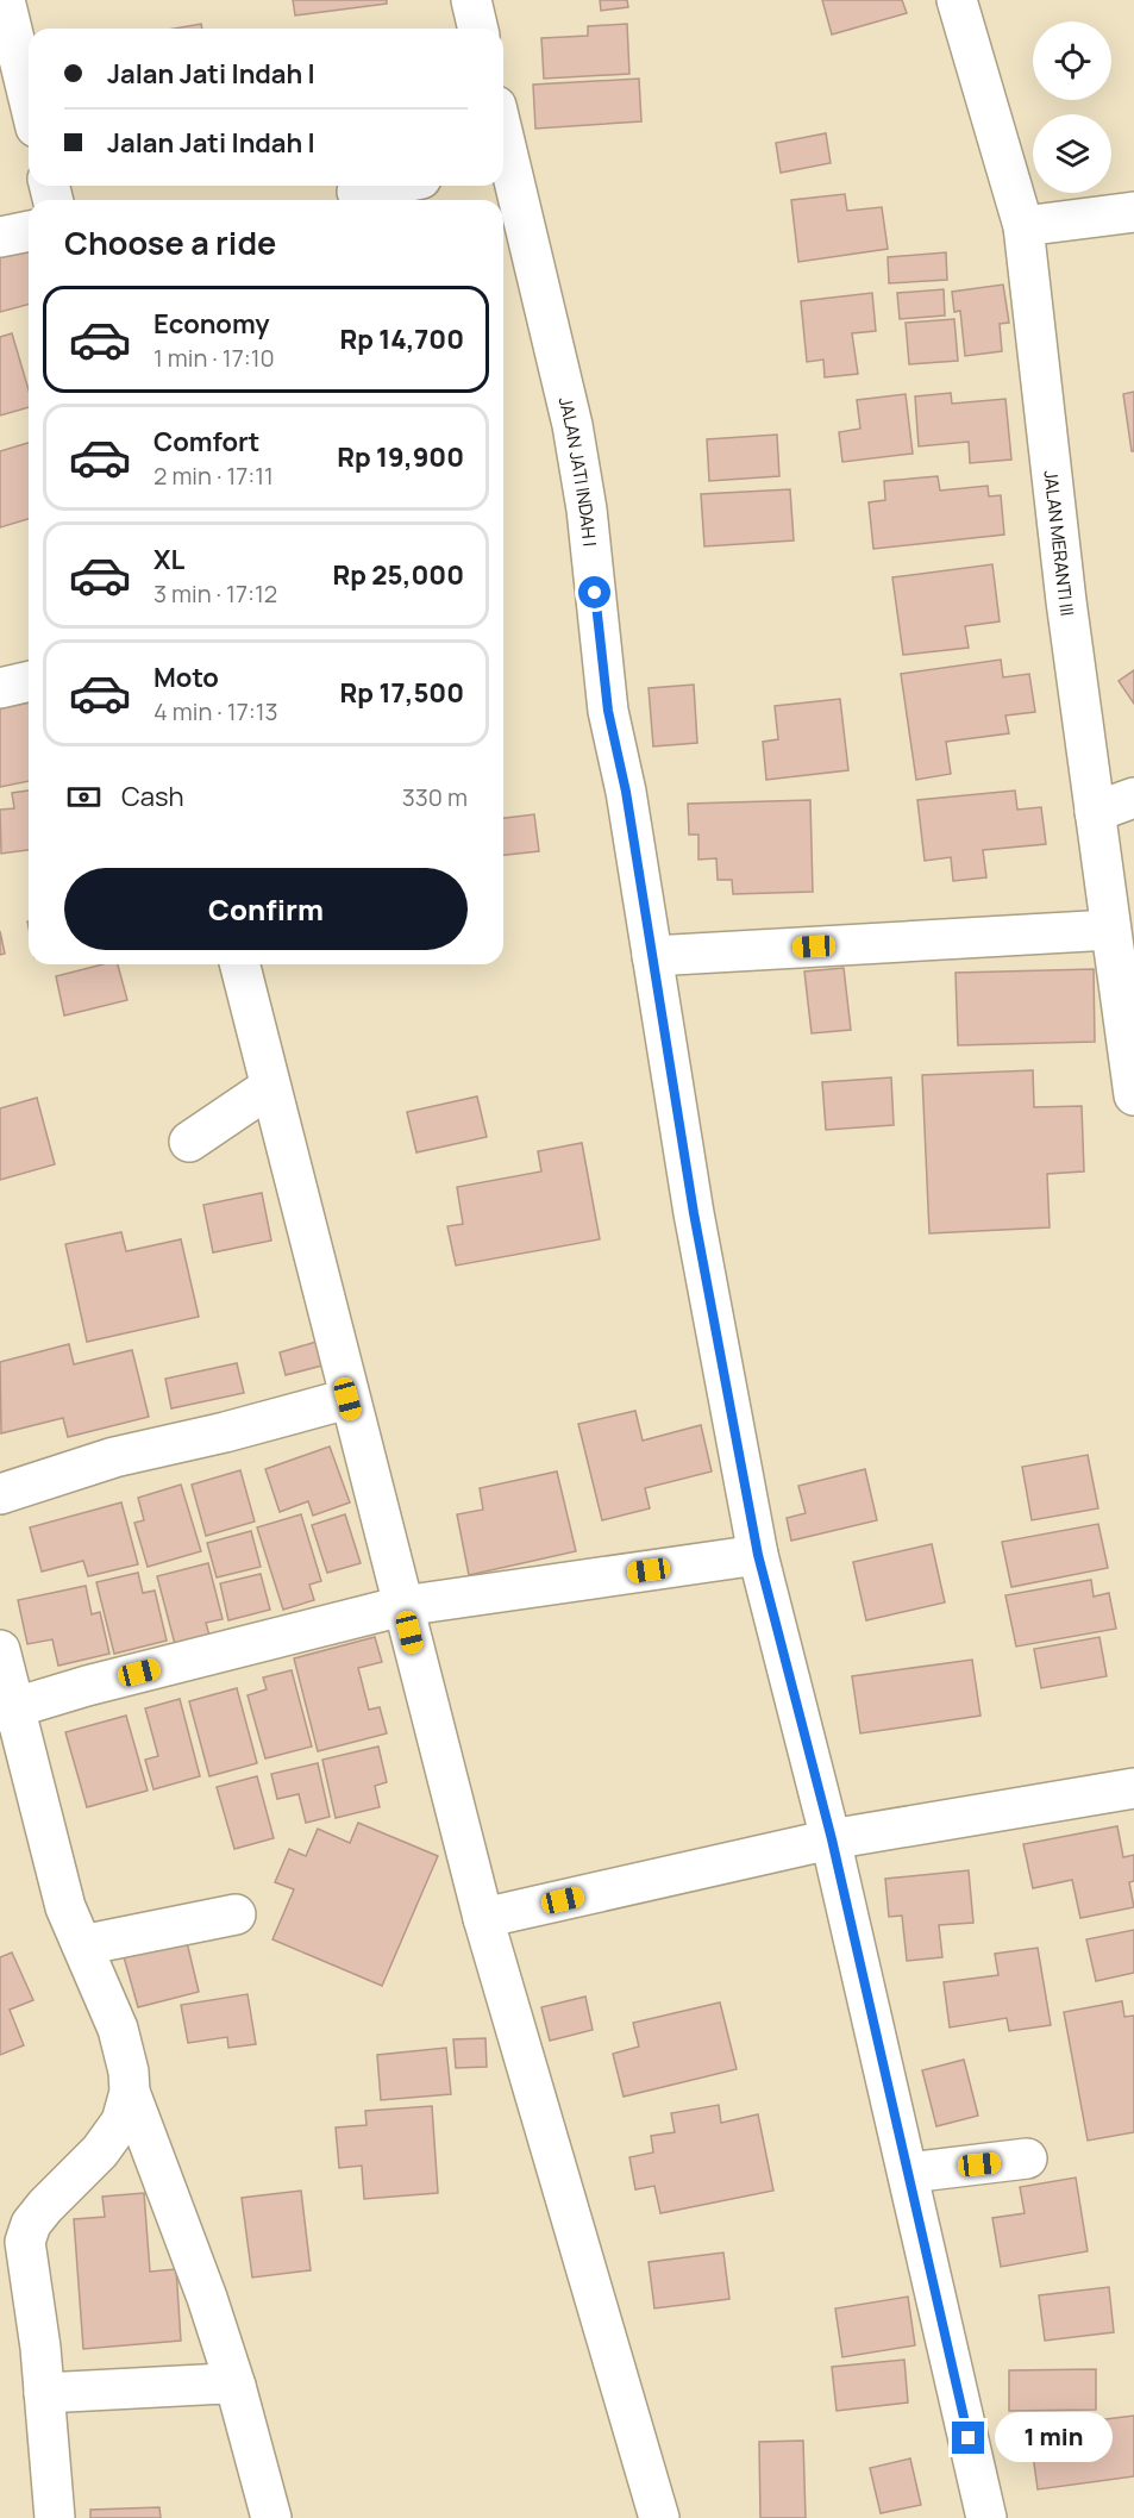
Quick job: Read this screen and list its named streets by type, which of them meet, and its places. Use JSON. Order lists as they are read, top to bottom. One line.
{"streets":{"street":["JALAN JATI INDAH I","JALAN MERANTI III"]},"page":{"banner":["Jalan Jati Indah I","Jalan Jati Indah I"],"heading":"Choose a ride","list":[{"name":"Economy","note":"1 min · 17:10","value":"Rp 14,700"},{"name":"Comfort","note":"2 min · 17:11","value":"Rp 19,900"},{"name":"XL","note":"3 min · 17:12","value":"Rp 25,000"},{"name":"Moto","note":"4 min · 17:13","value":"Rp 17,500"}],"pay":["Cash","330 m"],"buttons":"Confirm","bubble":"1 min"}}
